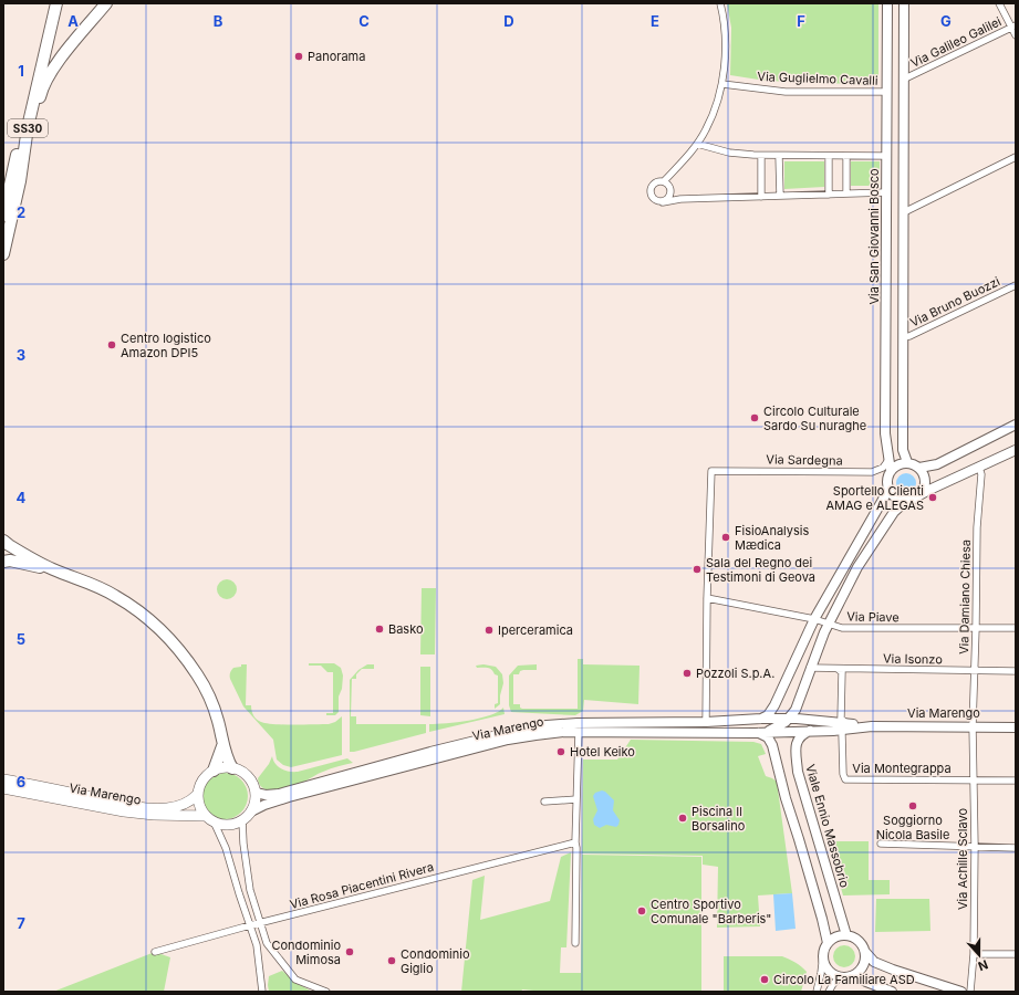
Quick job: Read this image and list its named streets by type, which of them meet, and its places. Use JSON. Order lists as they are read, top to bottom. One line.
{"streets":{"highway":["SS30"],"main road":["Via San Giovanni Bosco","Via Marengo","Viale Ennio Massobrio"],"street":["Via Galileo Galilei","Via Guglielmo Cavalli","Via Bruno Buozzi","Via Sardegna","Via Damiano Chiesa","Via Piave","Via Isonzo","Via Montegrappa","Via Achille Sclavo","Via Rosa Piacentini Rivera"]},"crossings":[["Via Guglielmo Cavalli","Via San Giovanni Bosco"],["Via San Giovanni Bosco","Via Sardegna"],["Via San Giovanni Bosco","Via Piave"],["Via Sardegna","Via Piave"],["Via Damiano Chiesa","Via Piave"],["Via Damiano Chiesa","Via Isonzo"],["Via Damiano Chiesa","Via Marengo"],["Via Damiano Chiesa","Via Achille Sclavo"],["Via Marengo","Via Montegrappa"],["Via Marengo","Via Achille Sclavo"],["Via Montegrappa","Via Achille Sclavo"]],"places":["Panorama","Centro logistico Amazon DPI5","Circolo Culturale Sardo Su nuraghe","Sportello Clienti AMAG e ALEGAS","FisioAnalysis Mædica","Sala del Regno dei Testimoni di Geova","Basko","Iperceramica","Pozzoli S.p.A.","Hotel Keiko","Soggiorno Nicola Basile","Piscina Il Borsalino","Centro Sportivo Comunale \"Barberis\"","Condominio Mimosa","Condominio Giglio","Circolo La Familiare ASD"],"north":"bottom","grid":{"columns":["A","B","C","D","E","F","G"],"rows":["1","2","3","4","5","6","7"]}}
